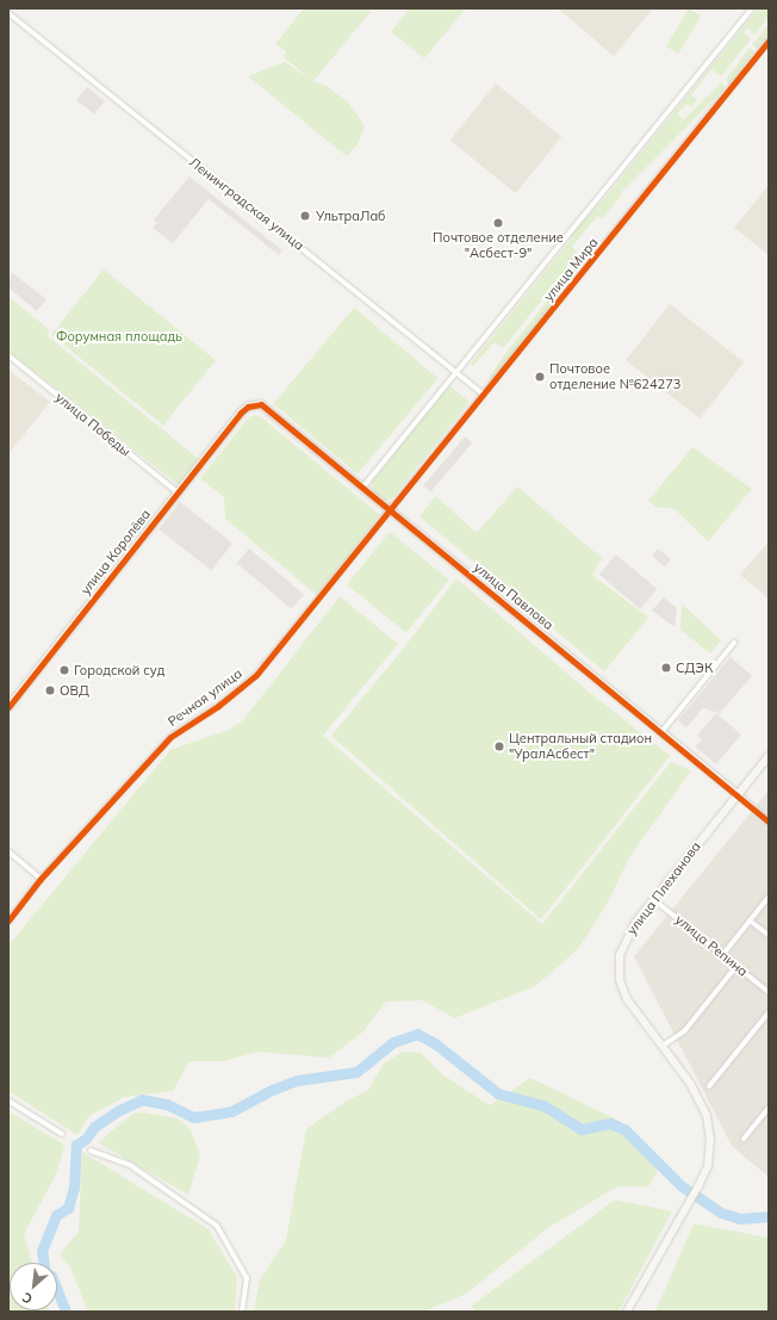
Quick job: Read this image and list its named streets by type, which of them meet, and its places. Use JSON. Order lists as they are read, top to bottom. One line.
{"streets":{"street":["Ленинградская улица","улица Мира","улица Победы","улица Королёва","улица Павлова","Речная улица","улица Плеханова","улица Репина"]},"crossings":[["Ленинградская улица","улица Мира"],["улица Мира","улица Павлова"],["улица Мира","Речная улица"],["улица Победы","улица Королёва"],["улица Королёва","улица Павлова"],["улица Павлова","Речная улица"],["улица Павлова","улица Плеханова"],["улица Плеханова","улица Репина"]],"parks":["Форумная площадь"],"places":["УльтраЛаб","Почтовое отделение \"Асбест-9\"","Почтовое отделение №624273","СДЭК","Городской суд","ОВД","Центральный стадион \"УралАсбест\""],"north":"bottom left"}
